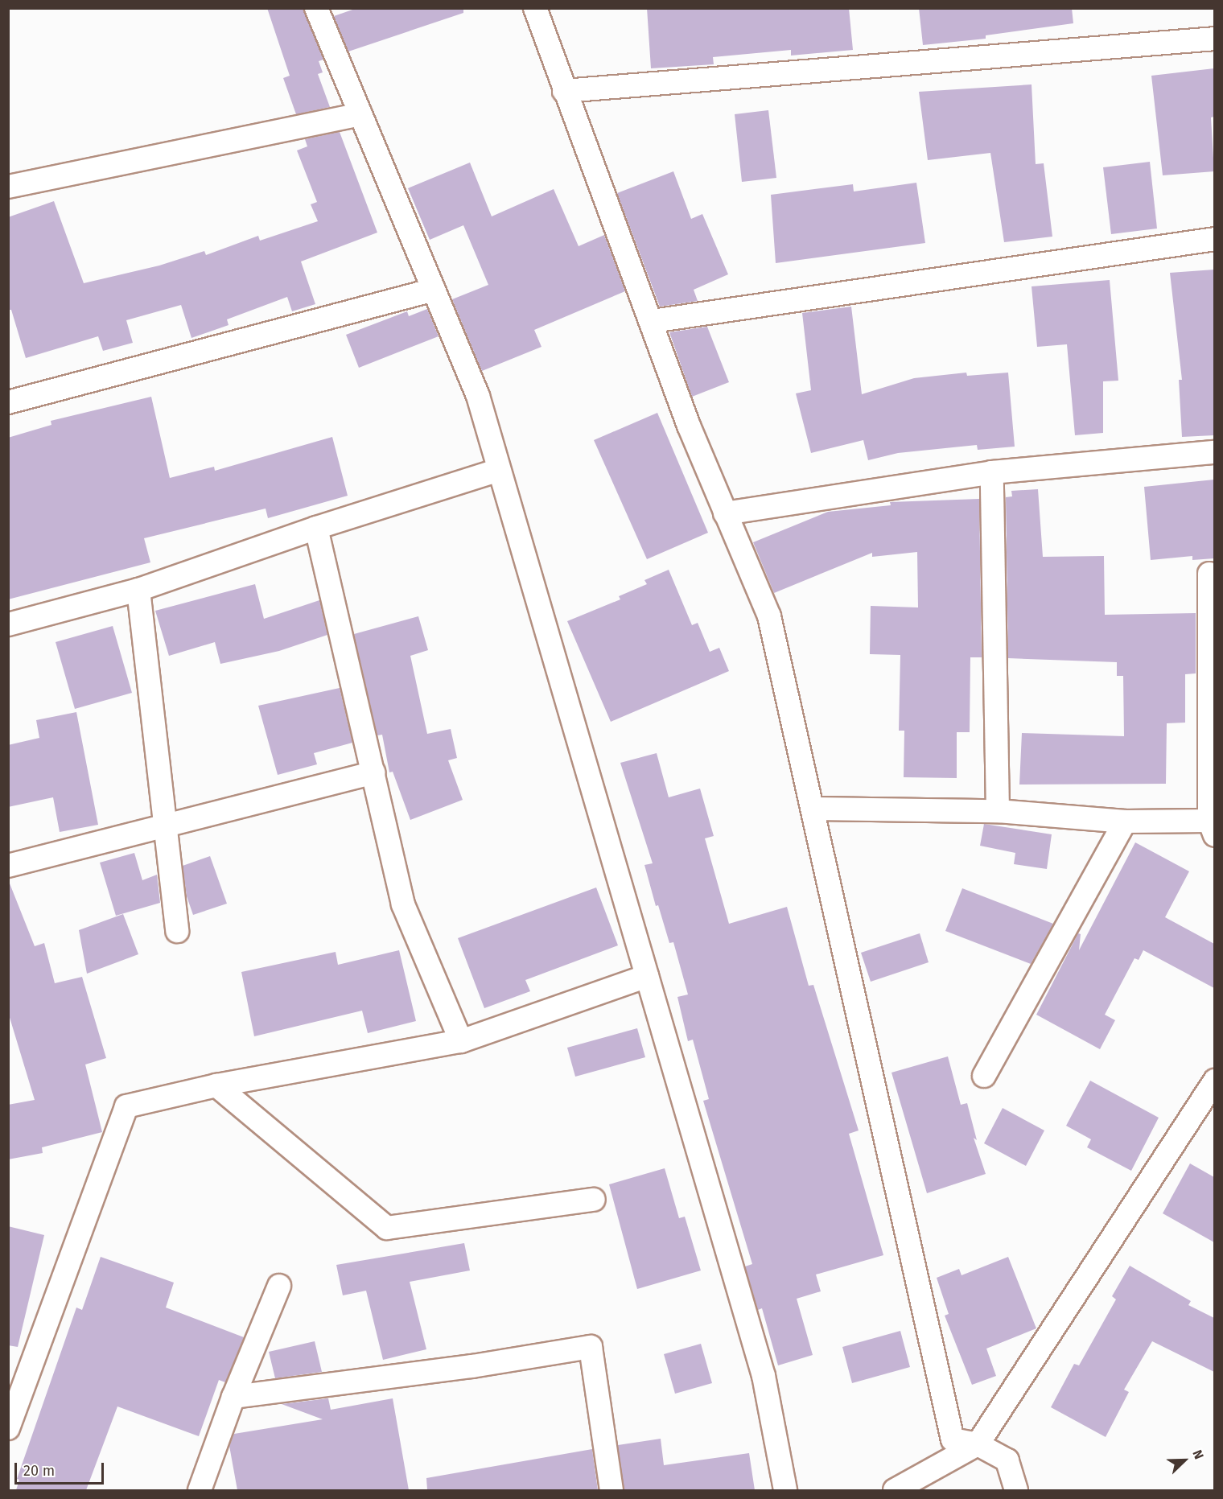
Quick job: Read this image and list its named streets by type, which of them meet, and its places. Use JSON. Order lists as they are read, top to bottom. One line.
{"scale_bar":"20 m","north":"top right"}
